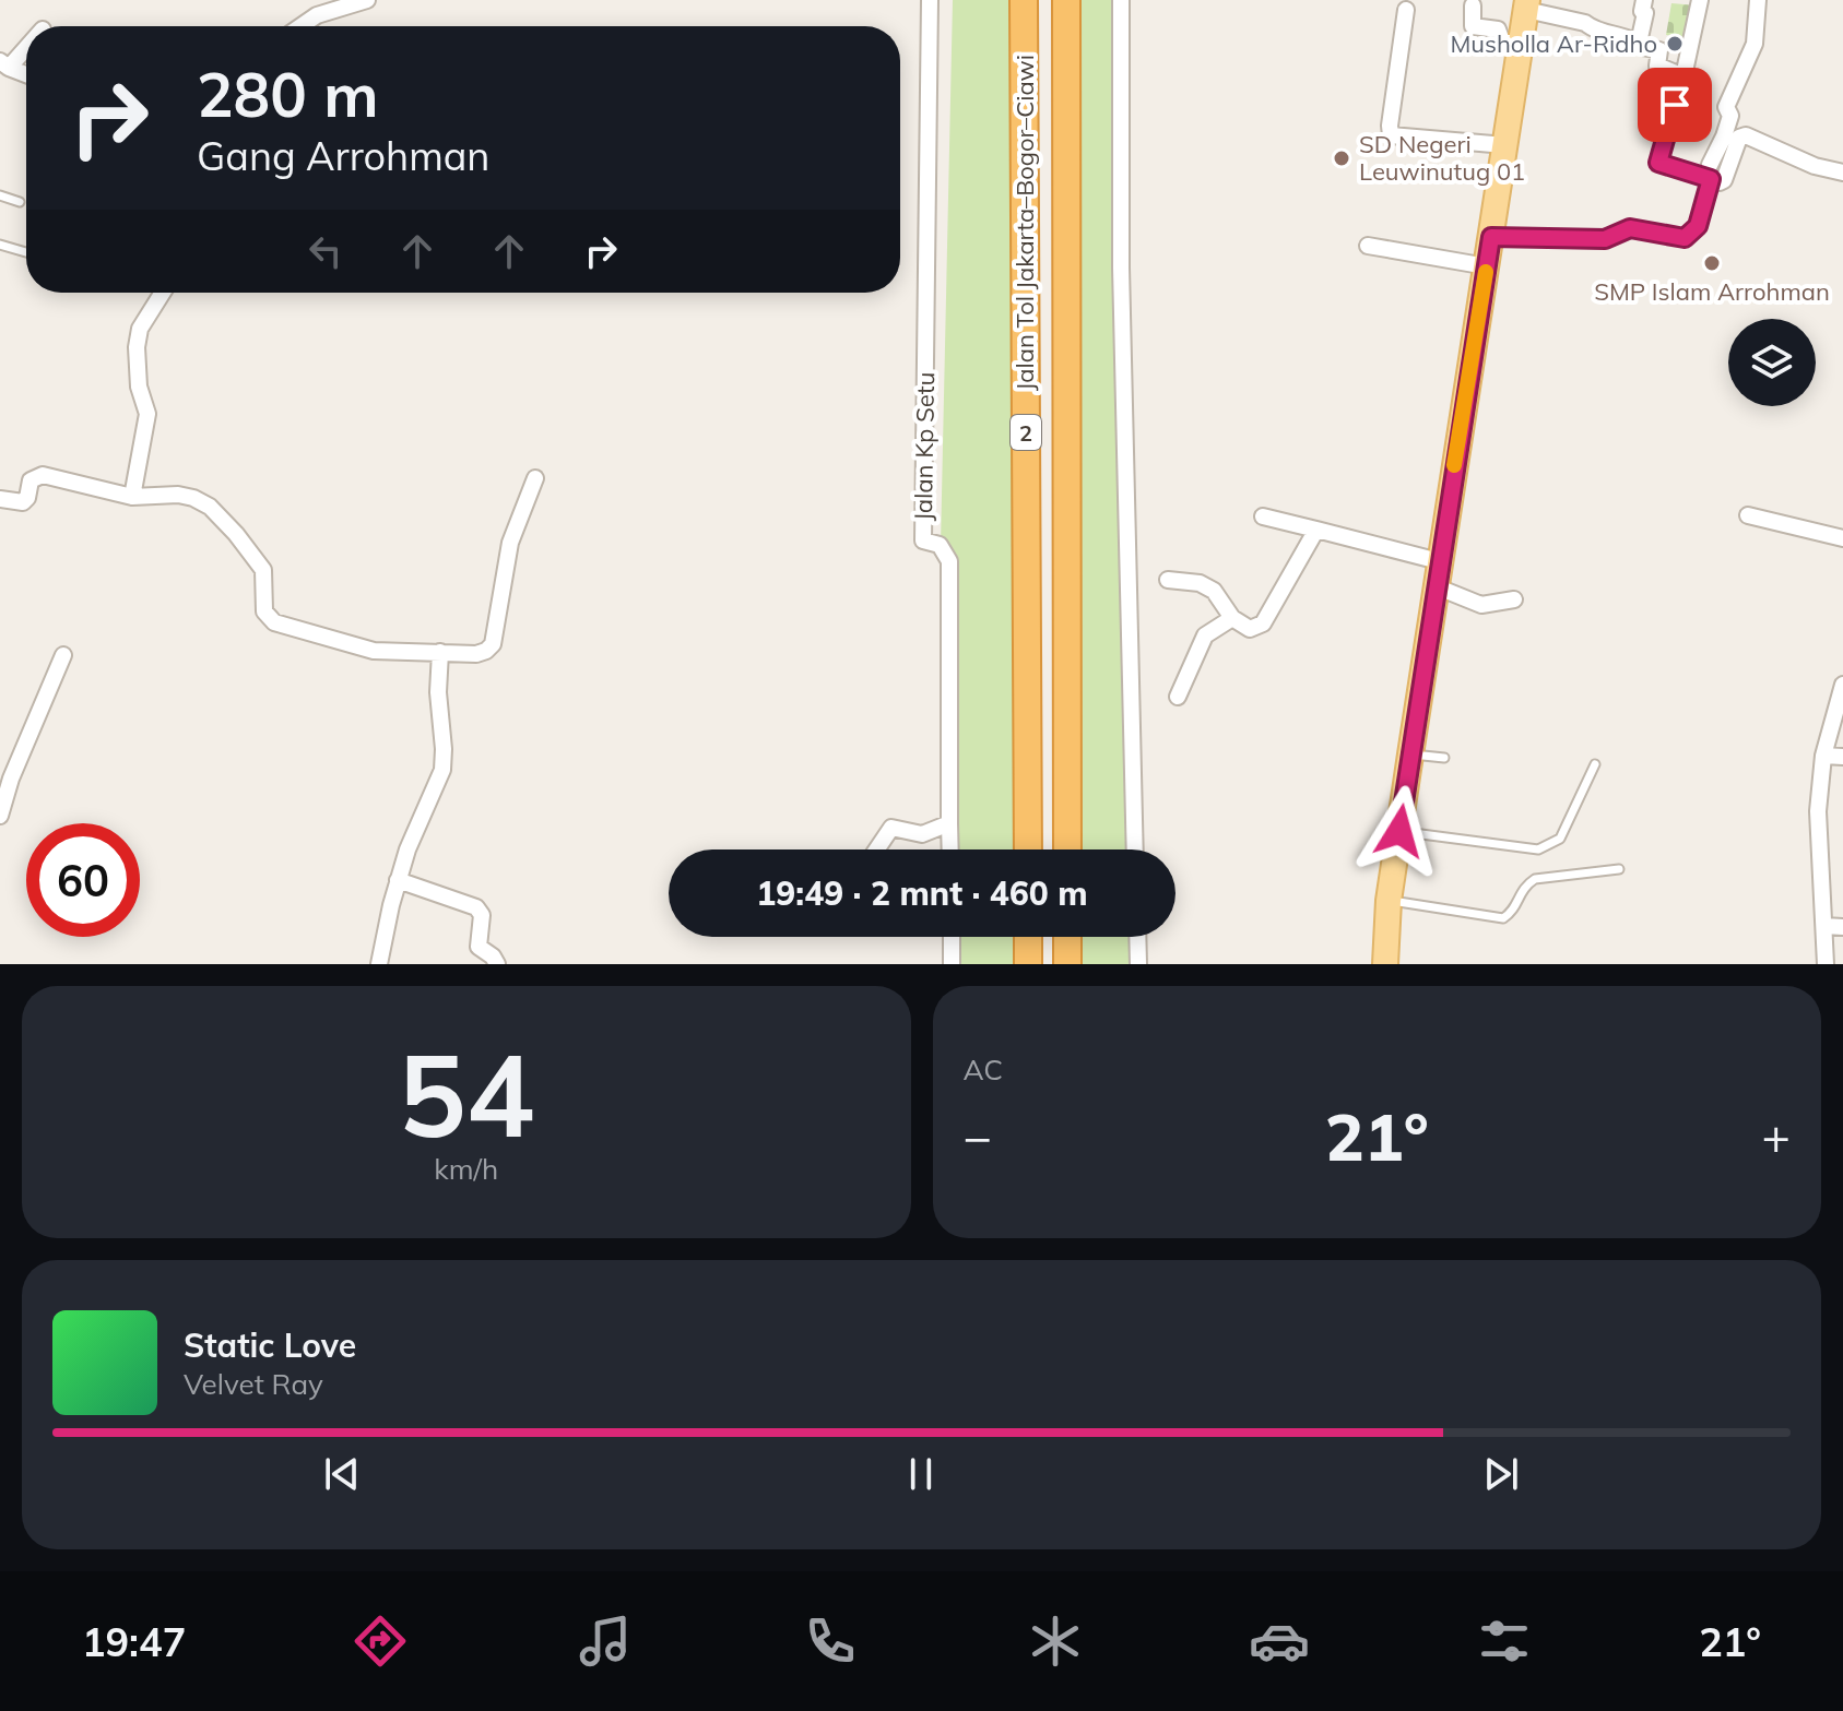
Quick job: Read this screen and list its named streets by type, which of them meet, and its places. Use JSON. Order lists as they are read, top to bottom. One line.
{"streets":{"highway":["Jalan Tol Jakarta–Bogor–Ciawi","2"],"street":["Jalan Kp Setu"]},"places":["Musholla Ar-Ridho","SD Negeri Leuwinutug 01","SMP Islam Arrohman"],"page":{"turn":["280 m","Gang Arrohman"],"limit":"60","trip":"19:49 · 2 mnt · 460 m","tile":[["54","km/h"],"AC"],"heat":["−","21°","+"],"song":["Static Love","Velvet Ray"],"tabs":["19:47","21°"]}}
